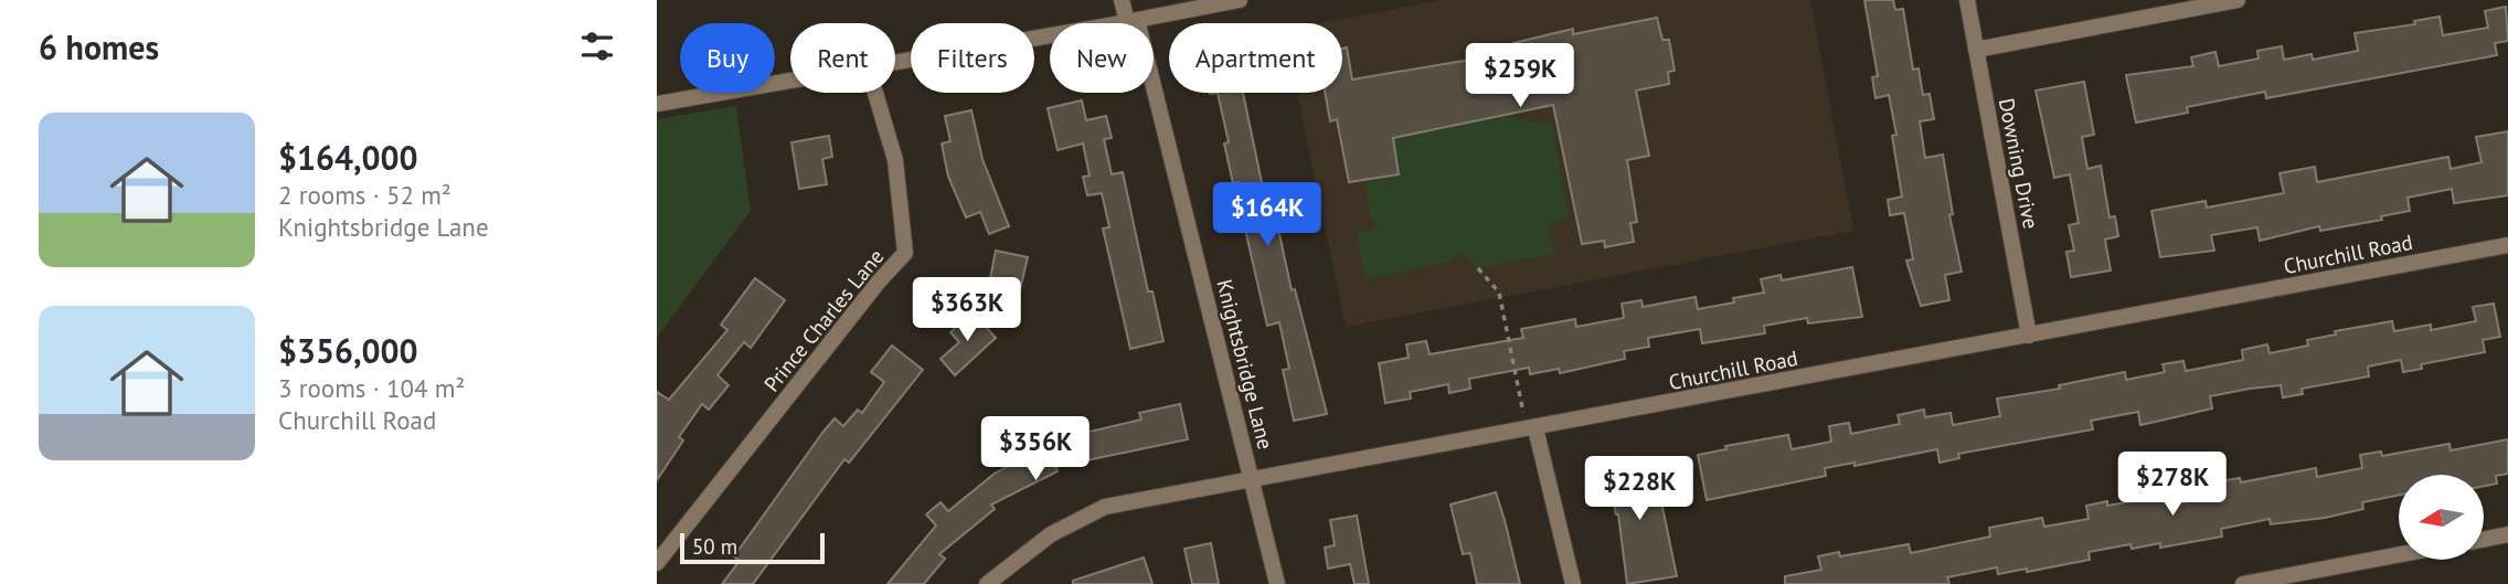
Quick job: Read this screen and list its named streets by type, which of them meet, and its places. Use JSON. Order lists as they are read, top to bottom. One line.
{"streets":{"street":["Downing Drive","Churchill Road","Prince Charles Lane","Knightsbridge Lane"]},"crossings":[["Downing Drive","Churchill Road"],["Churchill Road","Knightsbridge Lane"]],"scale_bar":"50 m","north":"left","page":{"heading":"6 homes","chip":["Buy","Rent","Filters","New","Apartment"],"price":["$259K","$164K","$363K","$356K","$278K","$228K"],"list":[{"name":"$164,000","note":"2 rooms · 52 m² · Knightsbridge Lane"},{"name":"$356,000","note":"3 rooms · 104 m² · Churchill Road"}],"scale":"50 m"}}
